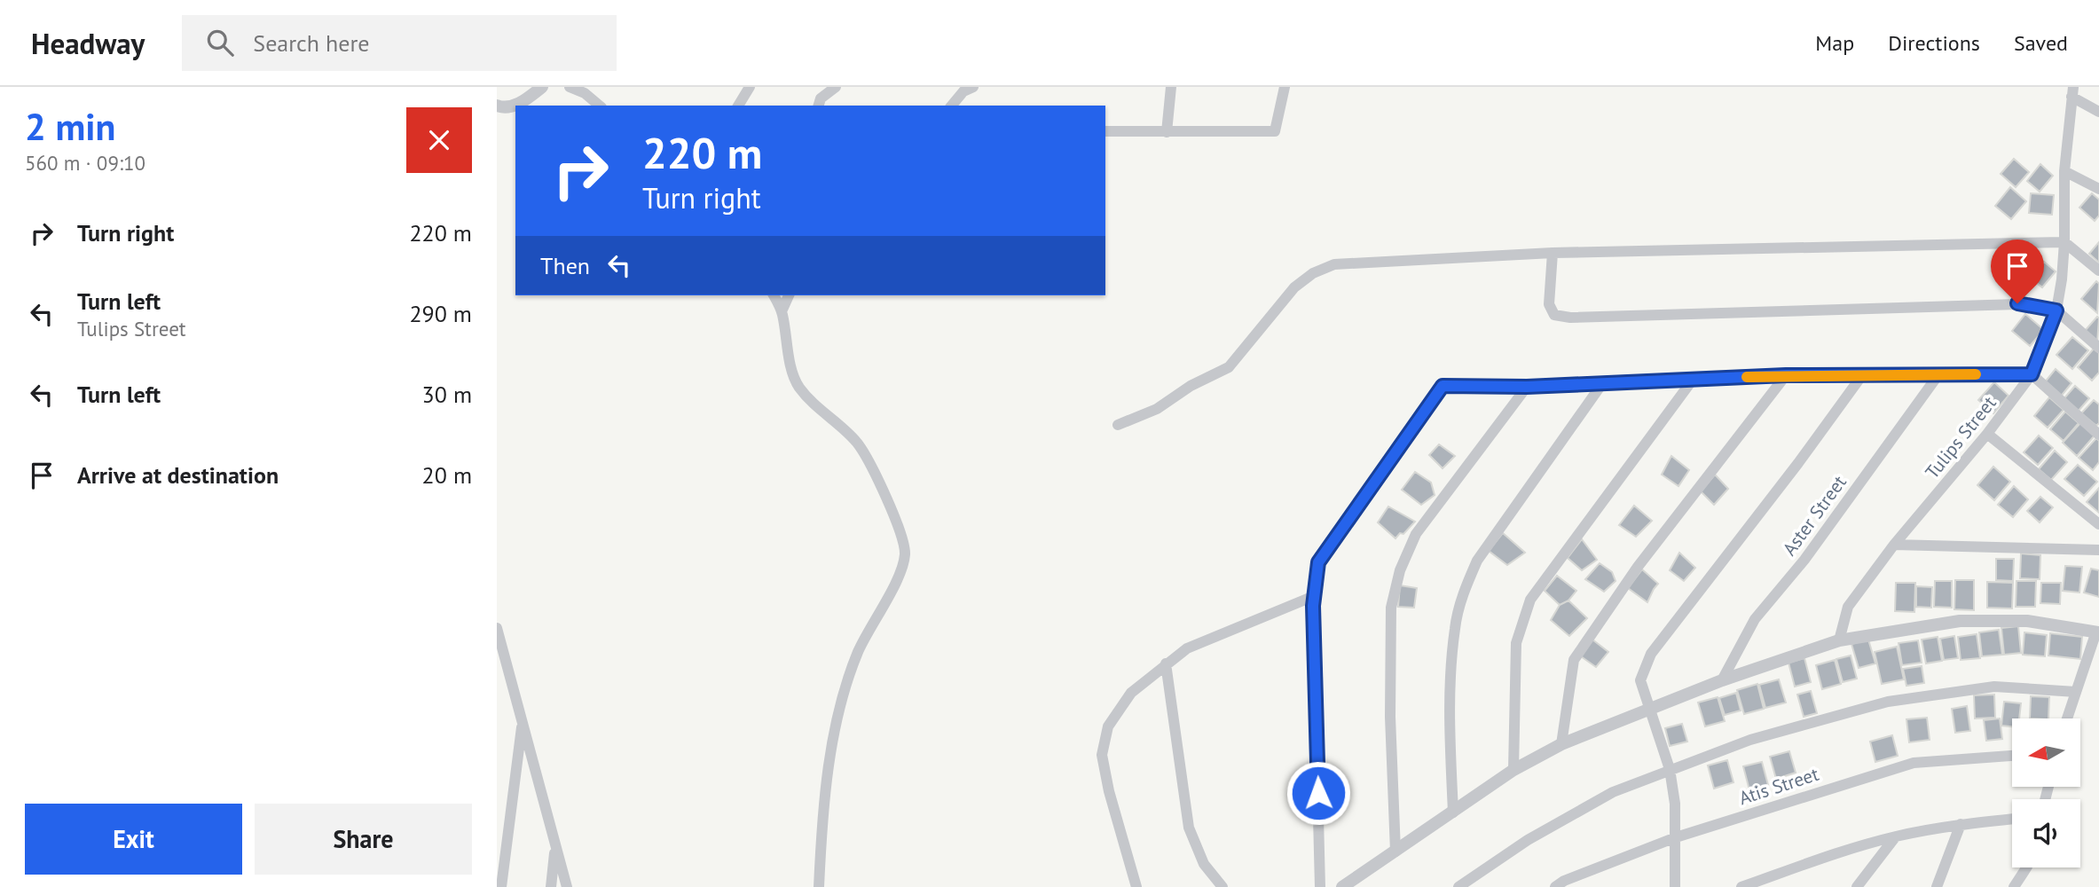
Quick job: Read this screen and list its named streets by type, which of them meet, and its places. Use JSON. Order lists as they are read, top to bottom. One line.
{"streets":{"street":["Tulips Street","Aster Street","Atis Street"]},"north":"left","page":{"header":"Headway","search":"Search here","nav":["Map","Directions","Saved"],"heading":["2 min","560 m · 09:10"],"turn":["220 m","Turn right"],"list":[{"name":"Turn right","value":"220 m"},{"name":"Turn left","note":"Tulips Street","value":"290 m"},{"name":"Turn left","value":"30 m"},{"name":"Arrive at destination","value":"20 m"}],"then":"Then","buttons":["Exit","Share"]}}
